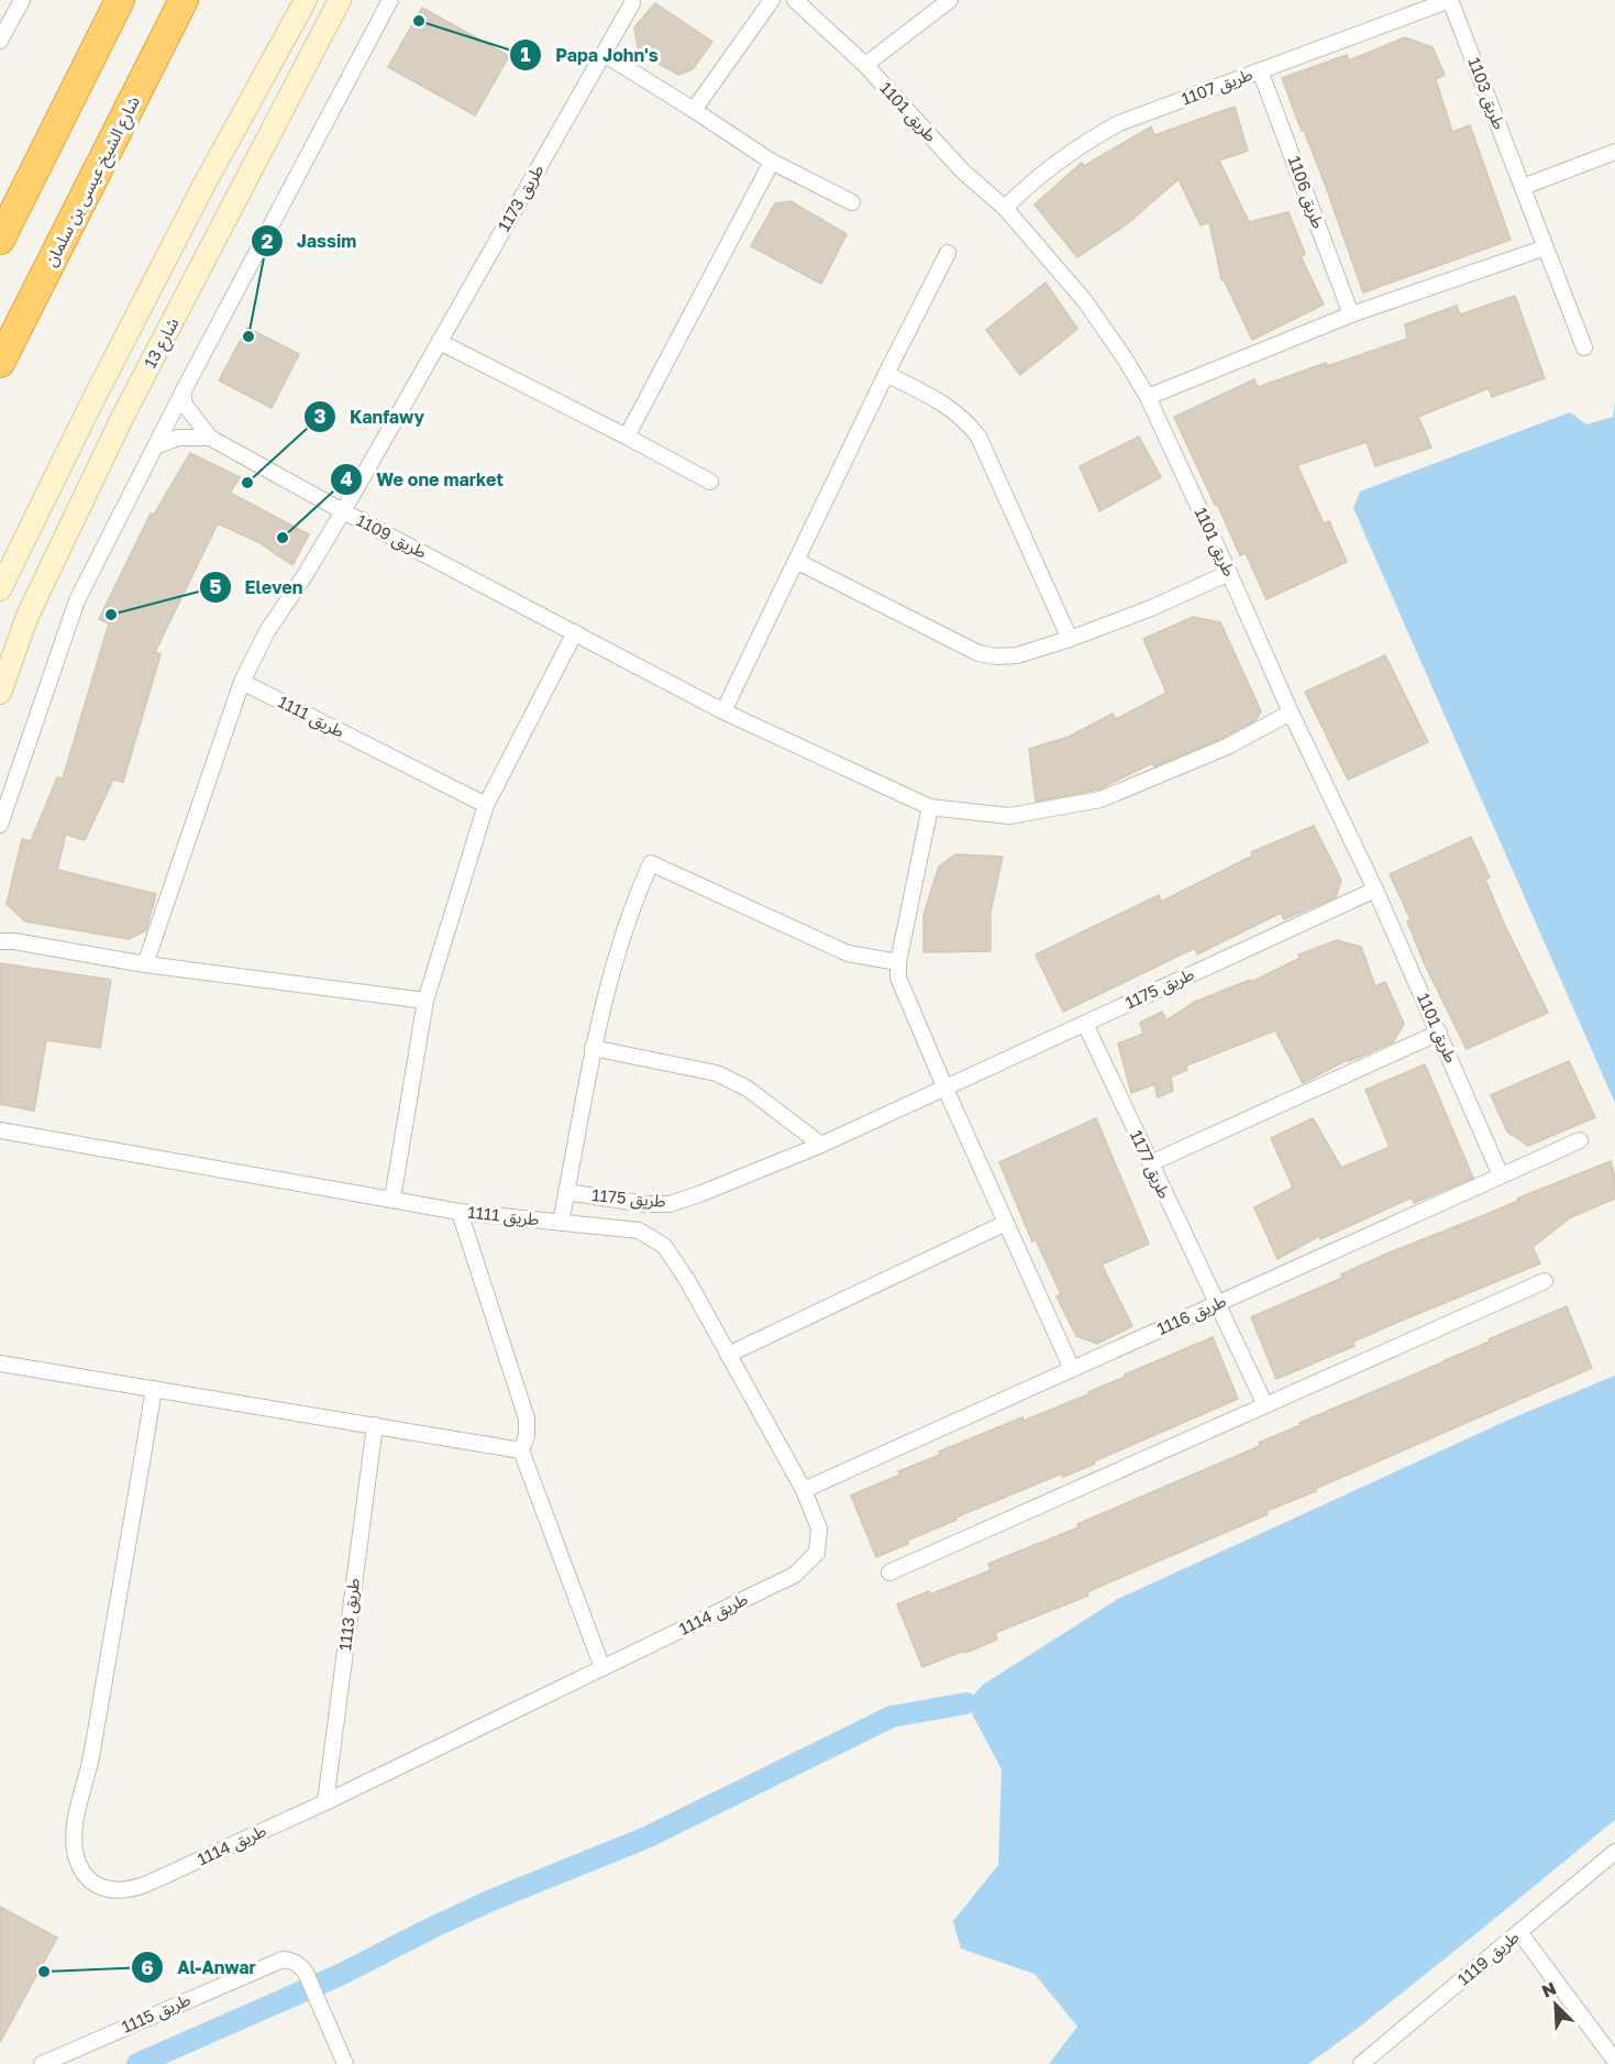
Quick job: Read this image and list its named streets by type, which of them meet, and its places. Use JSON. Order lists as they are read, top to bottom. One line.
{"streets":{"highway":["شارع الشيخ عيسى بن سلمان"],"street":["طريق 1107","طريق 1103","طريق 1101","طريق 1106","طريق 1173","شارع 13","طريق 1109","طريق 1111","طريق 1175","طريق 1177","طريق 1116","طريق 1113","طريق 1114","طريق 1119","طريق 1115"]},"crossings":[["طريق 1107","طريق 1103"],["طريق 1107","طريق 1101"],["طريق 1107","طريق 1106"],["طريق 1101","طريق 1109"],["طريق 1101","طريق 1175"],["طريق 1101","طريق 1116"],["طريق 1173","طريق 1109"],["طريق 1173","طريق 1111"],["طريق 1111","طريق 1116"],["طريق 1111","طريق 1114"],["طريق 1175","طريق 1177"],["طريق 1177","طريق 1116"],["طريق 1113","طريق 1114"]],"places":["Papa John's","Jassim","Kanfawy","We one market","Eleven","Al-Anwar"],"north":"top left"}
